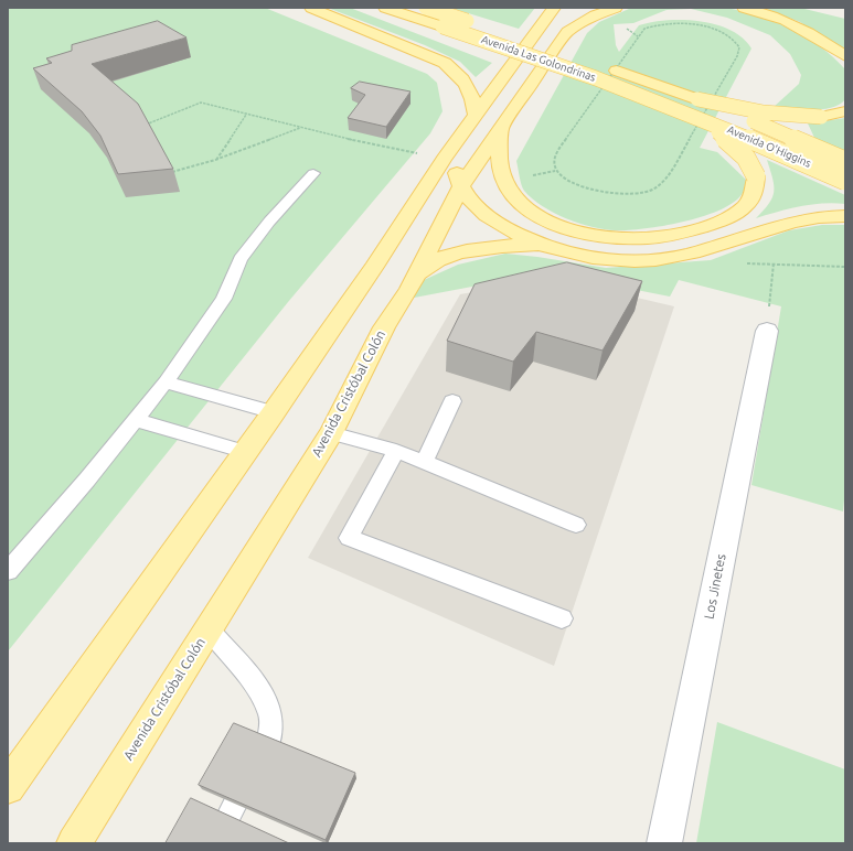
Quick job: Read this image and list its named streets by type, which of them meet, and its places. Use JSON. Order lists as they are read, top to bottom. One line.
{"streets":{"main road":["Avenida Las Golondrinas","Avenida O'Higgins","Avenida Cristóbal Colón"],"street":["Los Jinetes"]},"crossings":[["Avenida Las Golondrinas","Avenida O'Higgins"]]}
